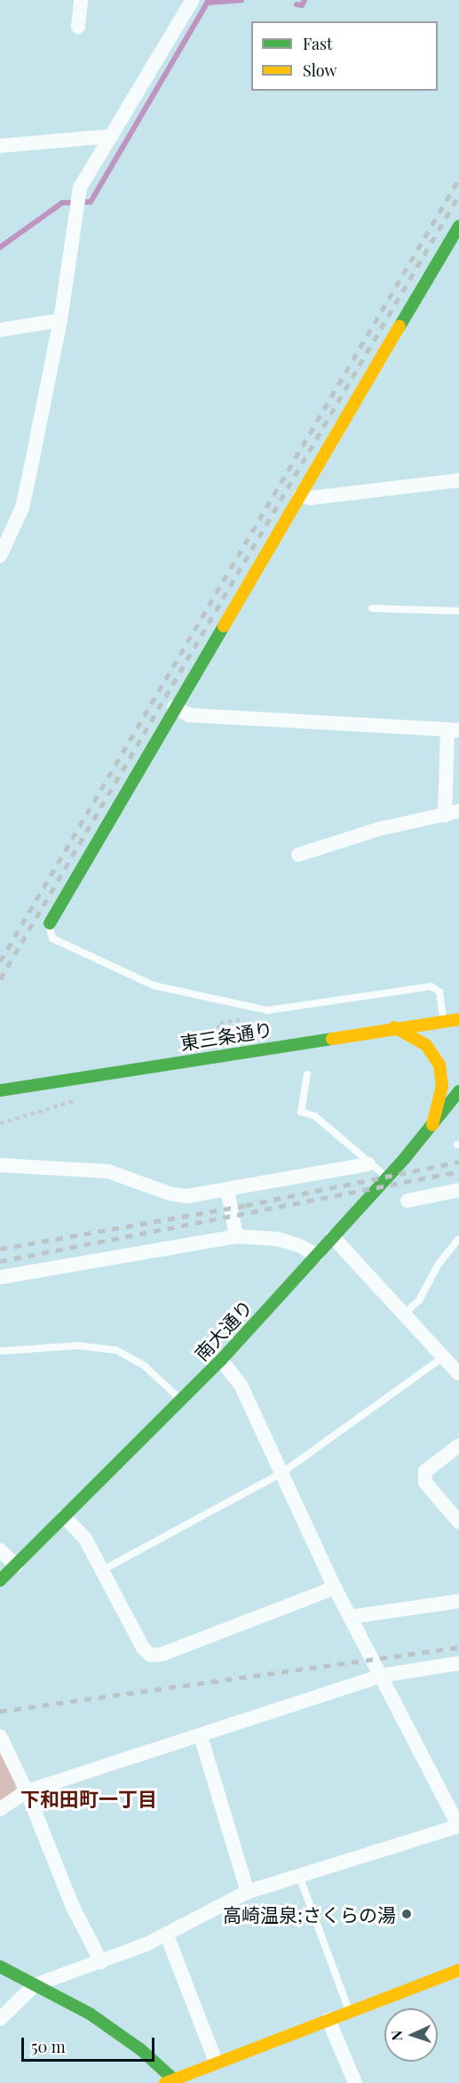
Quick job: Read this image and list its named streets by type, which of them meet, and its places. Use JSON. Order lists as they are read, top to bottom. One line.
{"streets":{"street":["東三条通り","南大通り"]},"districts":["下和田町一丁目"],"places":["高崎温泉;さくらの湯"],"legend":["Fast","Slow"],"scale_bar":"50 m","north":"left"}
